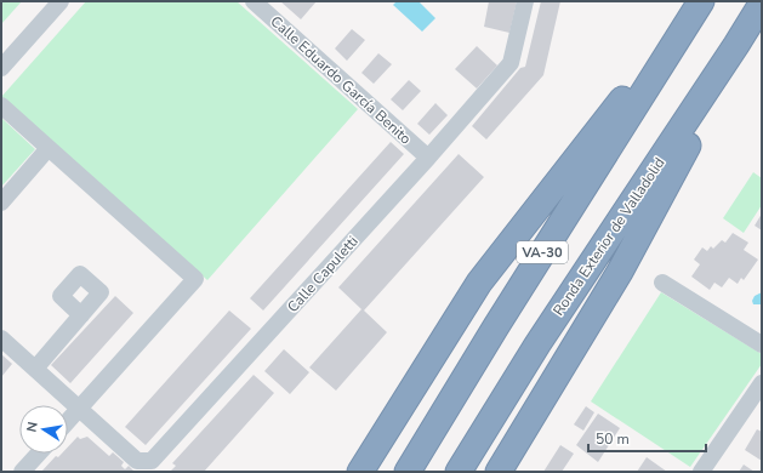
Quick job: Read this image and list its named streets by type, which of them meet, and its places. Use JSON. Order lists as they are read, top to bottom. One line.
{"streets":{"highway":["Ronda Exterior de Valladolid","VA-30"],"street":["Calle Eduardo García Benito","Calle Capuletti"]},"crossings":[["Calle Eduardo García Benito","Calle Capuletti"]],"scale_bar":"50 m","north":"left"}
